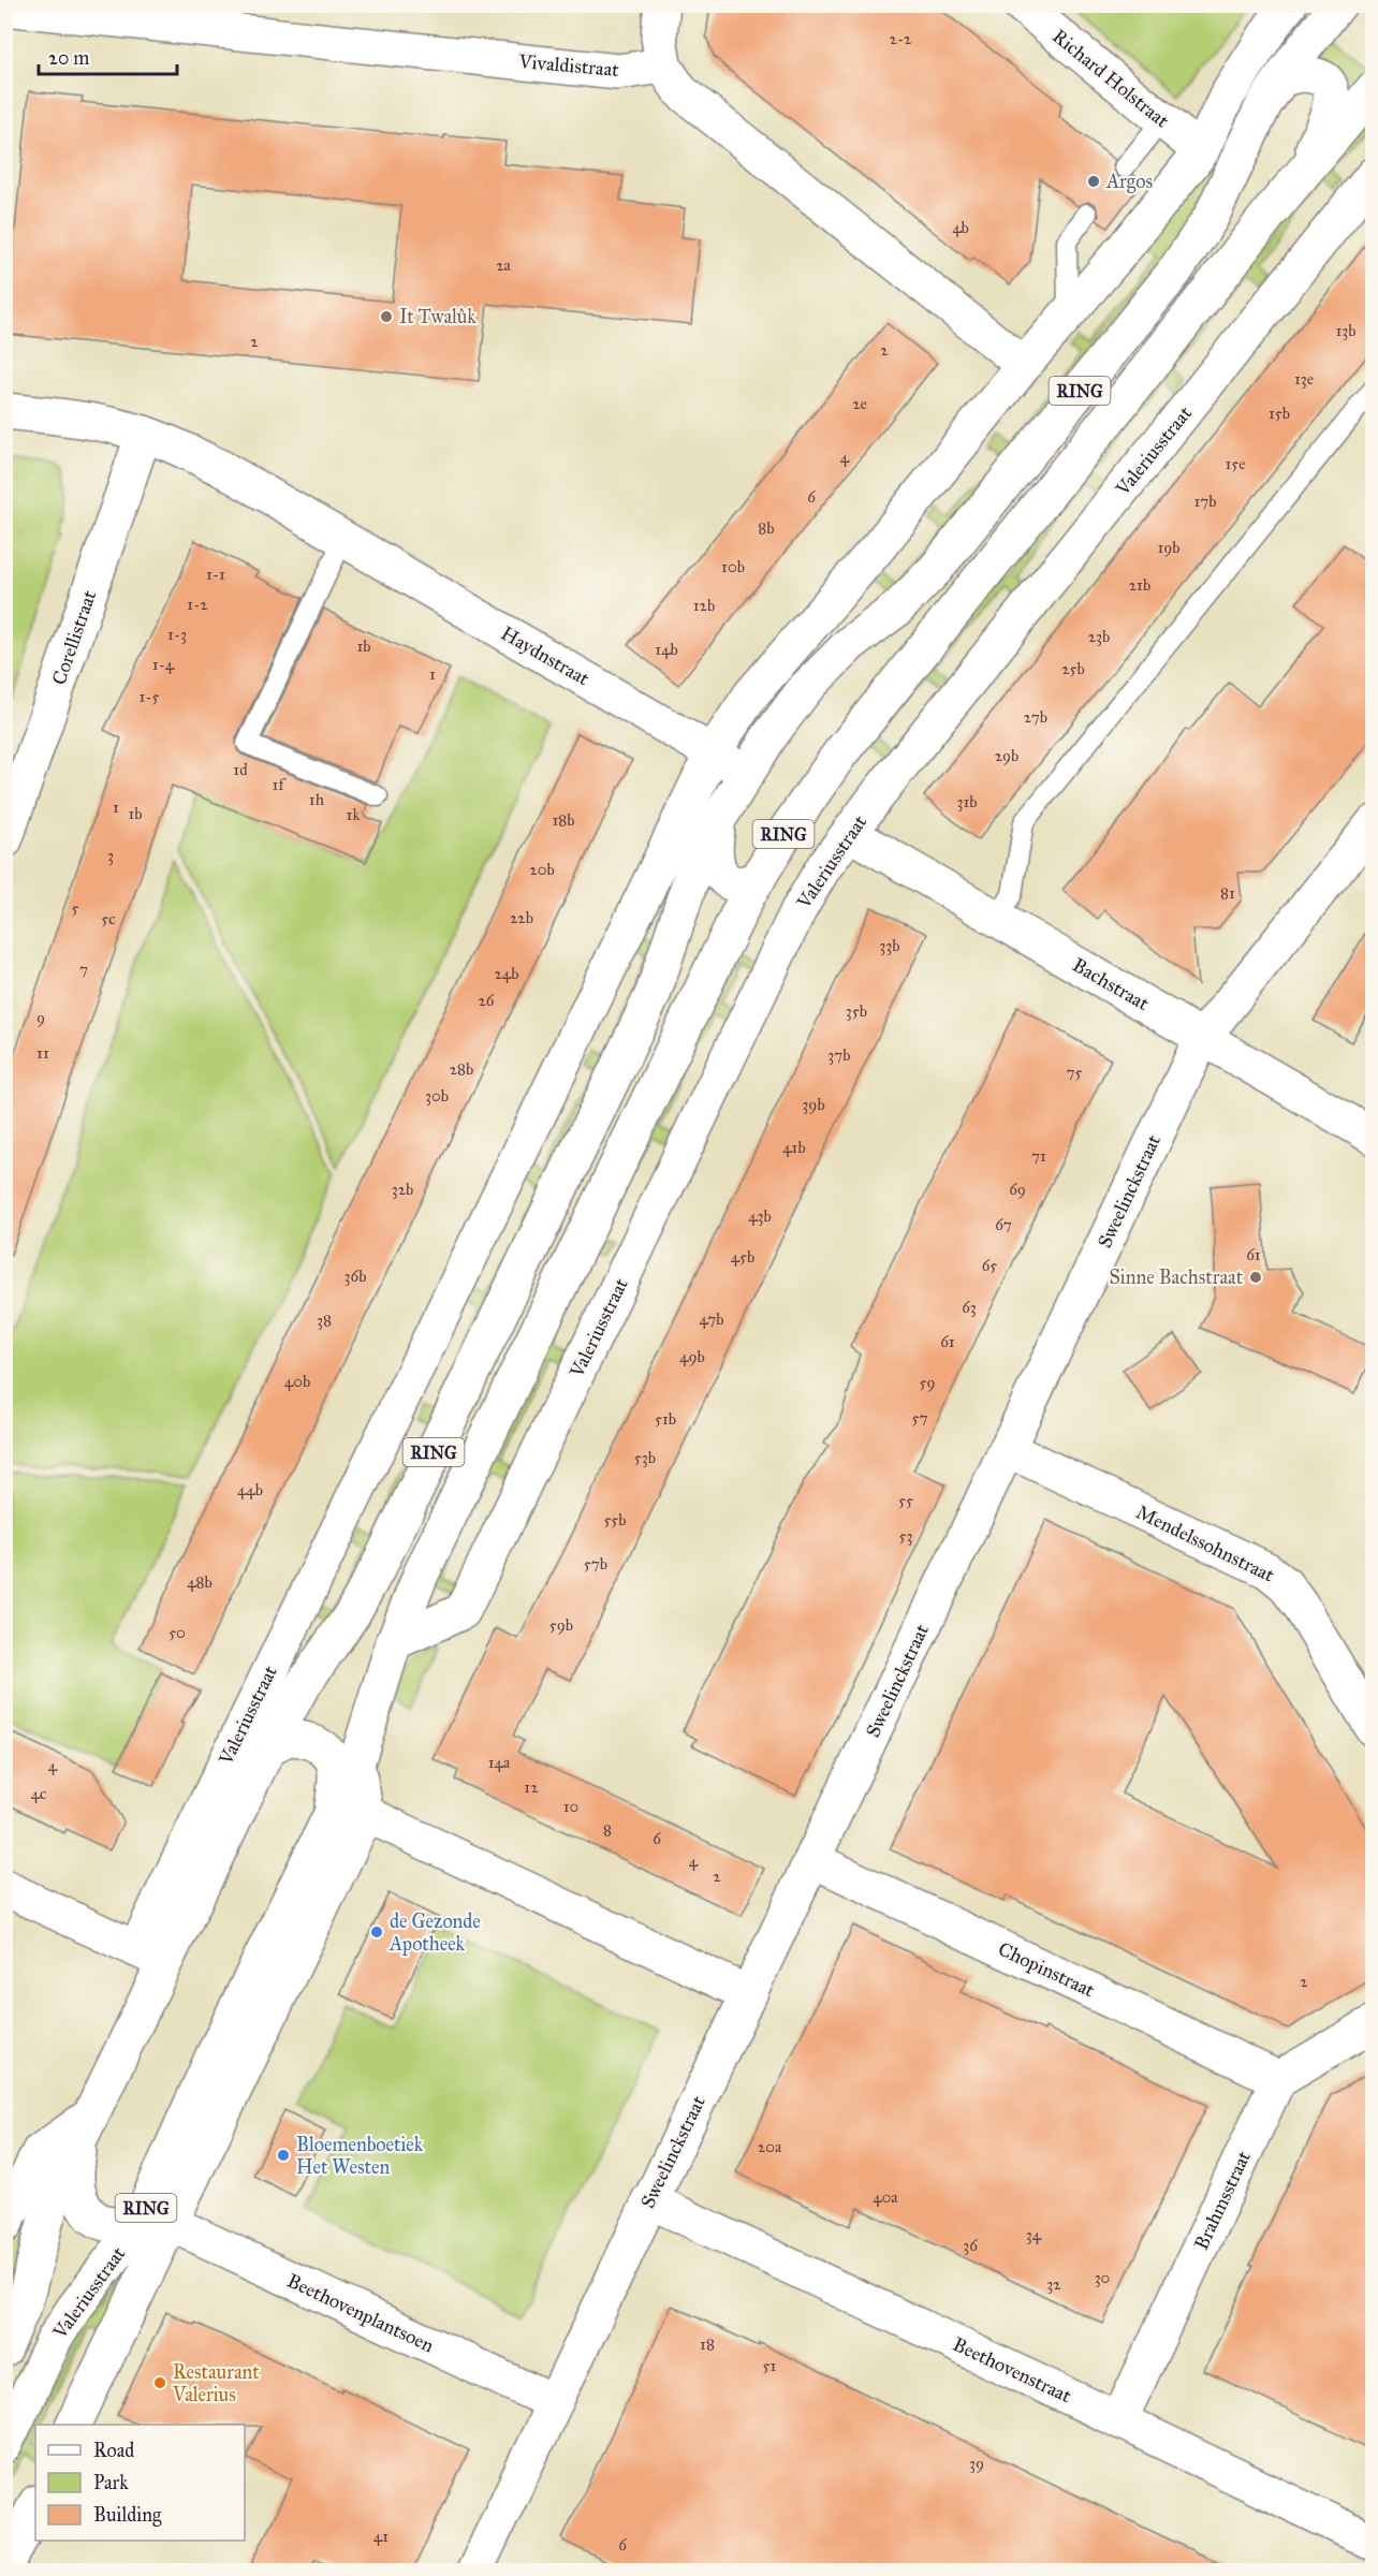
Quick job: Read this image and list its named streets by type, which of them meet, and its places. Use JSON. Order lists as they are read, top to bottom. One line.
{"streets":{"street":["Vivaldistraat","Richard Holstraat","RING","Valeriusstraat","Corellistraat","Haydnstraat","Bachstraat","Sweelinckstraat","Mendelssohnstraat","Chopinstraat","Brahmsstraat","Beethovenplantsoen","Beethovenstraat"]},"crossings":[["Richard Holstraat","Valeriusstraat"],["Valeriusstraat","Haydnstraat"],["Valeriusstraat","Bachstraat"],["Valeriusstraat","Beethovenplantsoen"],["Corellistraat","Haydnstraat"],["Bachstraat","Sweelinckstraat"],["Sweelinckstraat","Mendelssohnstraat"],["Sweelinckstraat","Chopinstraat"],["Sweelinckstraat","Beethovenplantsoen"],["Sweelinckstraat","Beethovenstraat"],["Chopinstraat","Brahmsstraat"],["Brahmsstraat","Beethovenstraat"]],"places":["Argos","It Twalûk","Sinne Bachstraat","de Gezonde Apotheek","Bloemenboetiek Het Westen","Restaurant Valerius"],"house_numbers":["2-2","4b","2a","13b","2","2","13e","2e","15b","4","15e","6","17b","8b","19b","10b","1-1","21b","1-2","12b","1-3","23b","1b","14b","1-4","25b","1","1-5","27b","29b","1d","1f","1h","31b","1","1b","1k","18b","3","20b","81","5","22b","5c","33b","7","24b","26","35b","9","11","37b","28b","75","30b","39b","41b","71","32b","69","43b","67","61","45b","65","36b","63","47b","38","61","49b","40b","59","57","51b","53b","44b","55","55b","53","57b","48b","59b","50","14a","4","12","4c","10","8","6","4","2","2","20a","40a","34","36","30","32","18","51","39","41","6"],"legend":["Road","Park","Building"],"scale_bar":"20 m"}
